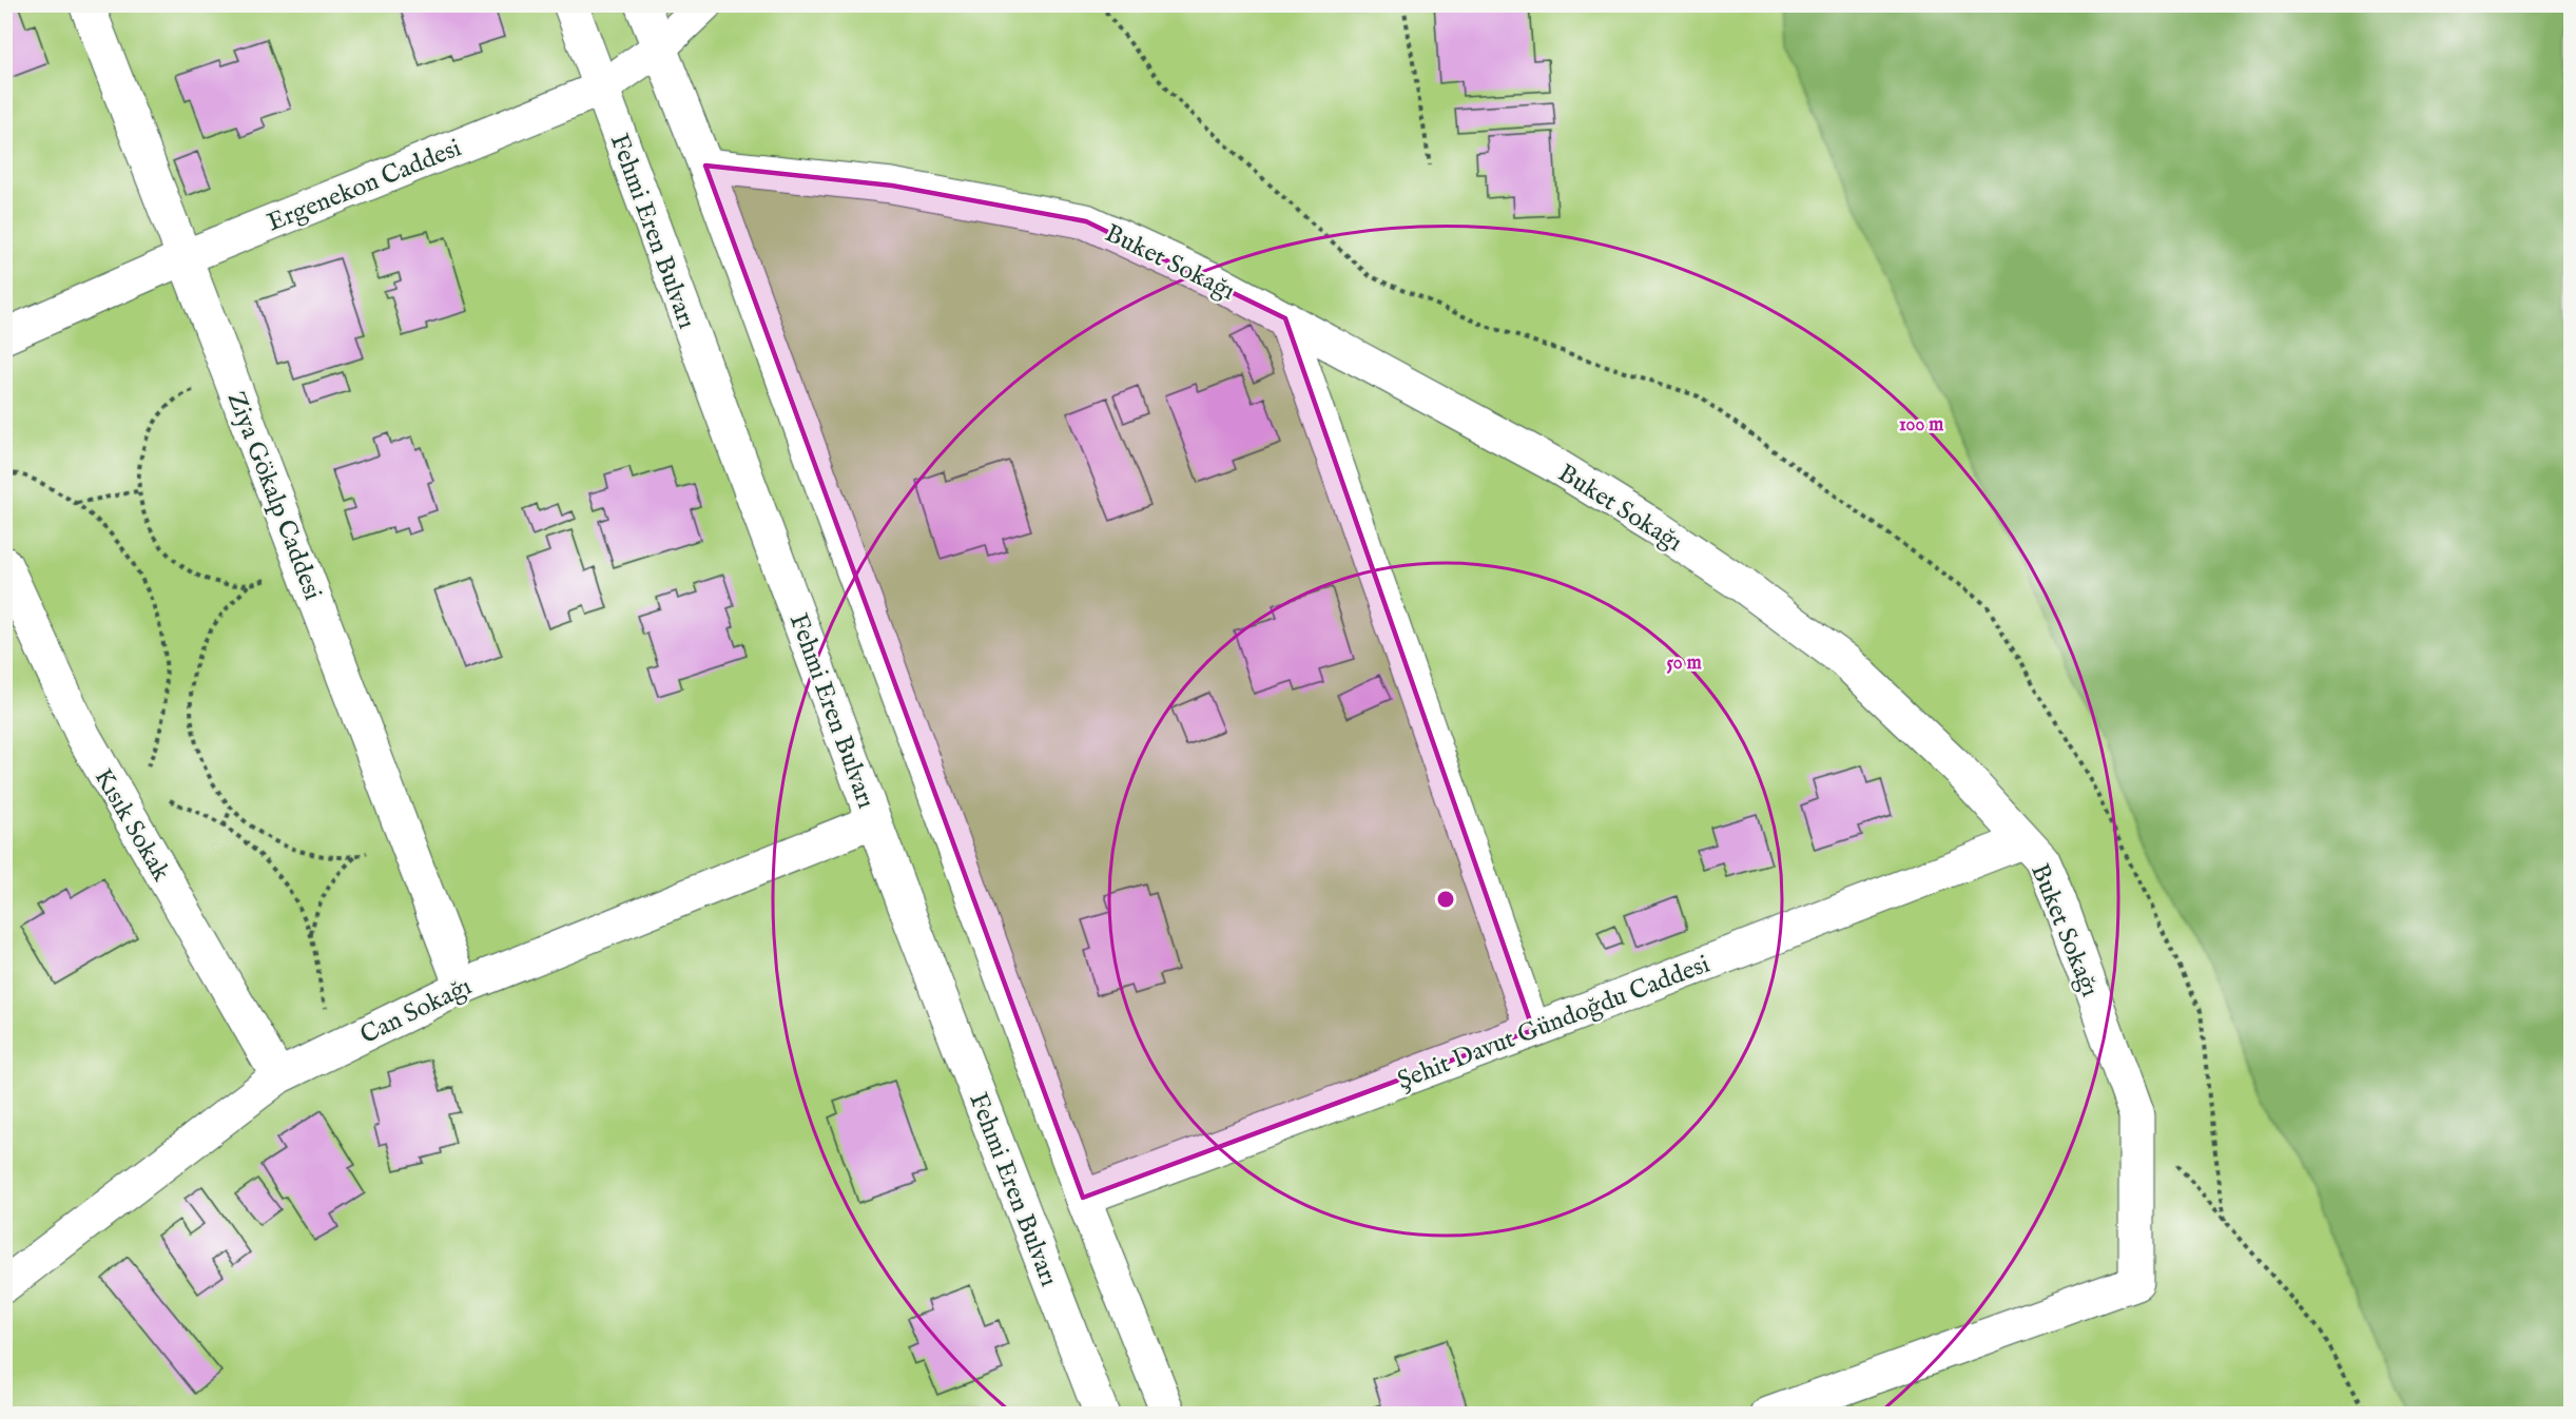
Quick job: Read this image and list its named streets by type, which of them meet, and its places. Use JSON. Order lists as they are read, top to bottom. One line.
{"streets":{"street":["Ergenekon Caddesi","Fehmi Eren Bulvarı","Buket Sokağı","Ziya Gökalp Caddesi","Kısık Sokak","Can Sokağı","Şehit Davut Gündoğdu Caddesi"]},"crossings":[["Ergenekon Caddesi","Fehmi Eren Bulvarı"],["Ergenekon Caddesi","Ziya Gökalp Caddesi"],["Fehmi Eren Bulvarı","Can Sokağı"],["Buket Sokağı","Şehit Davut Gündoğdu Caddesi"],["Ziya Gökalp Caddesi","Can Sokağı"],["Kısık Sokak","Can Sokağı"]],"rings":["100 m","50 m"]}
